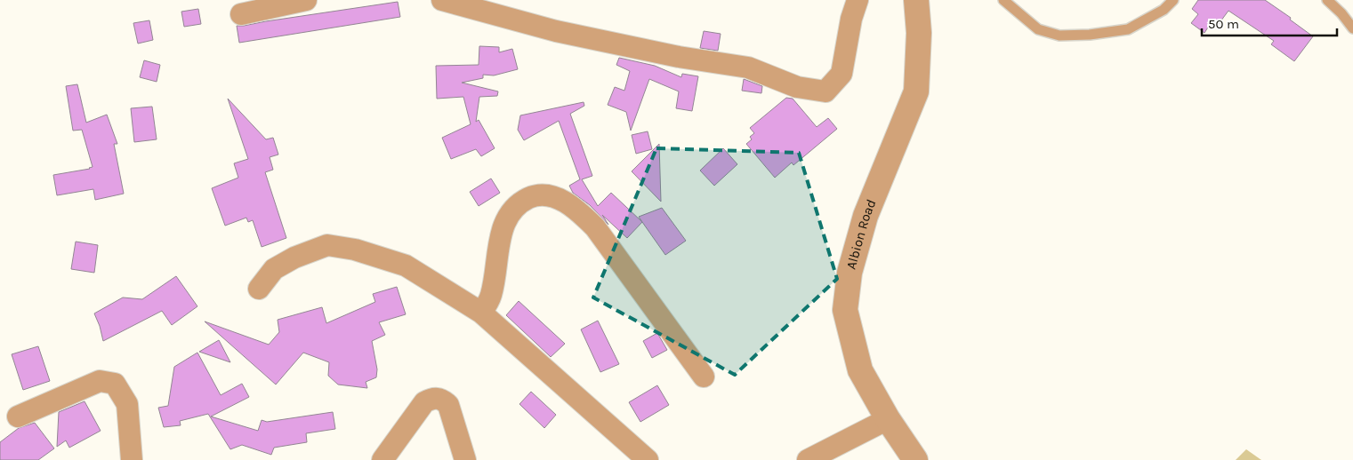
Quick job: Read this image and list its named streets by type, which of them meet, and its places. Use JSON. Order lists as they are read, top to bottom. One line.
{"streets":{"street":["Albion Road"]},"scale_bar":"50 m"}
